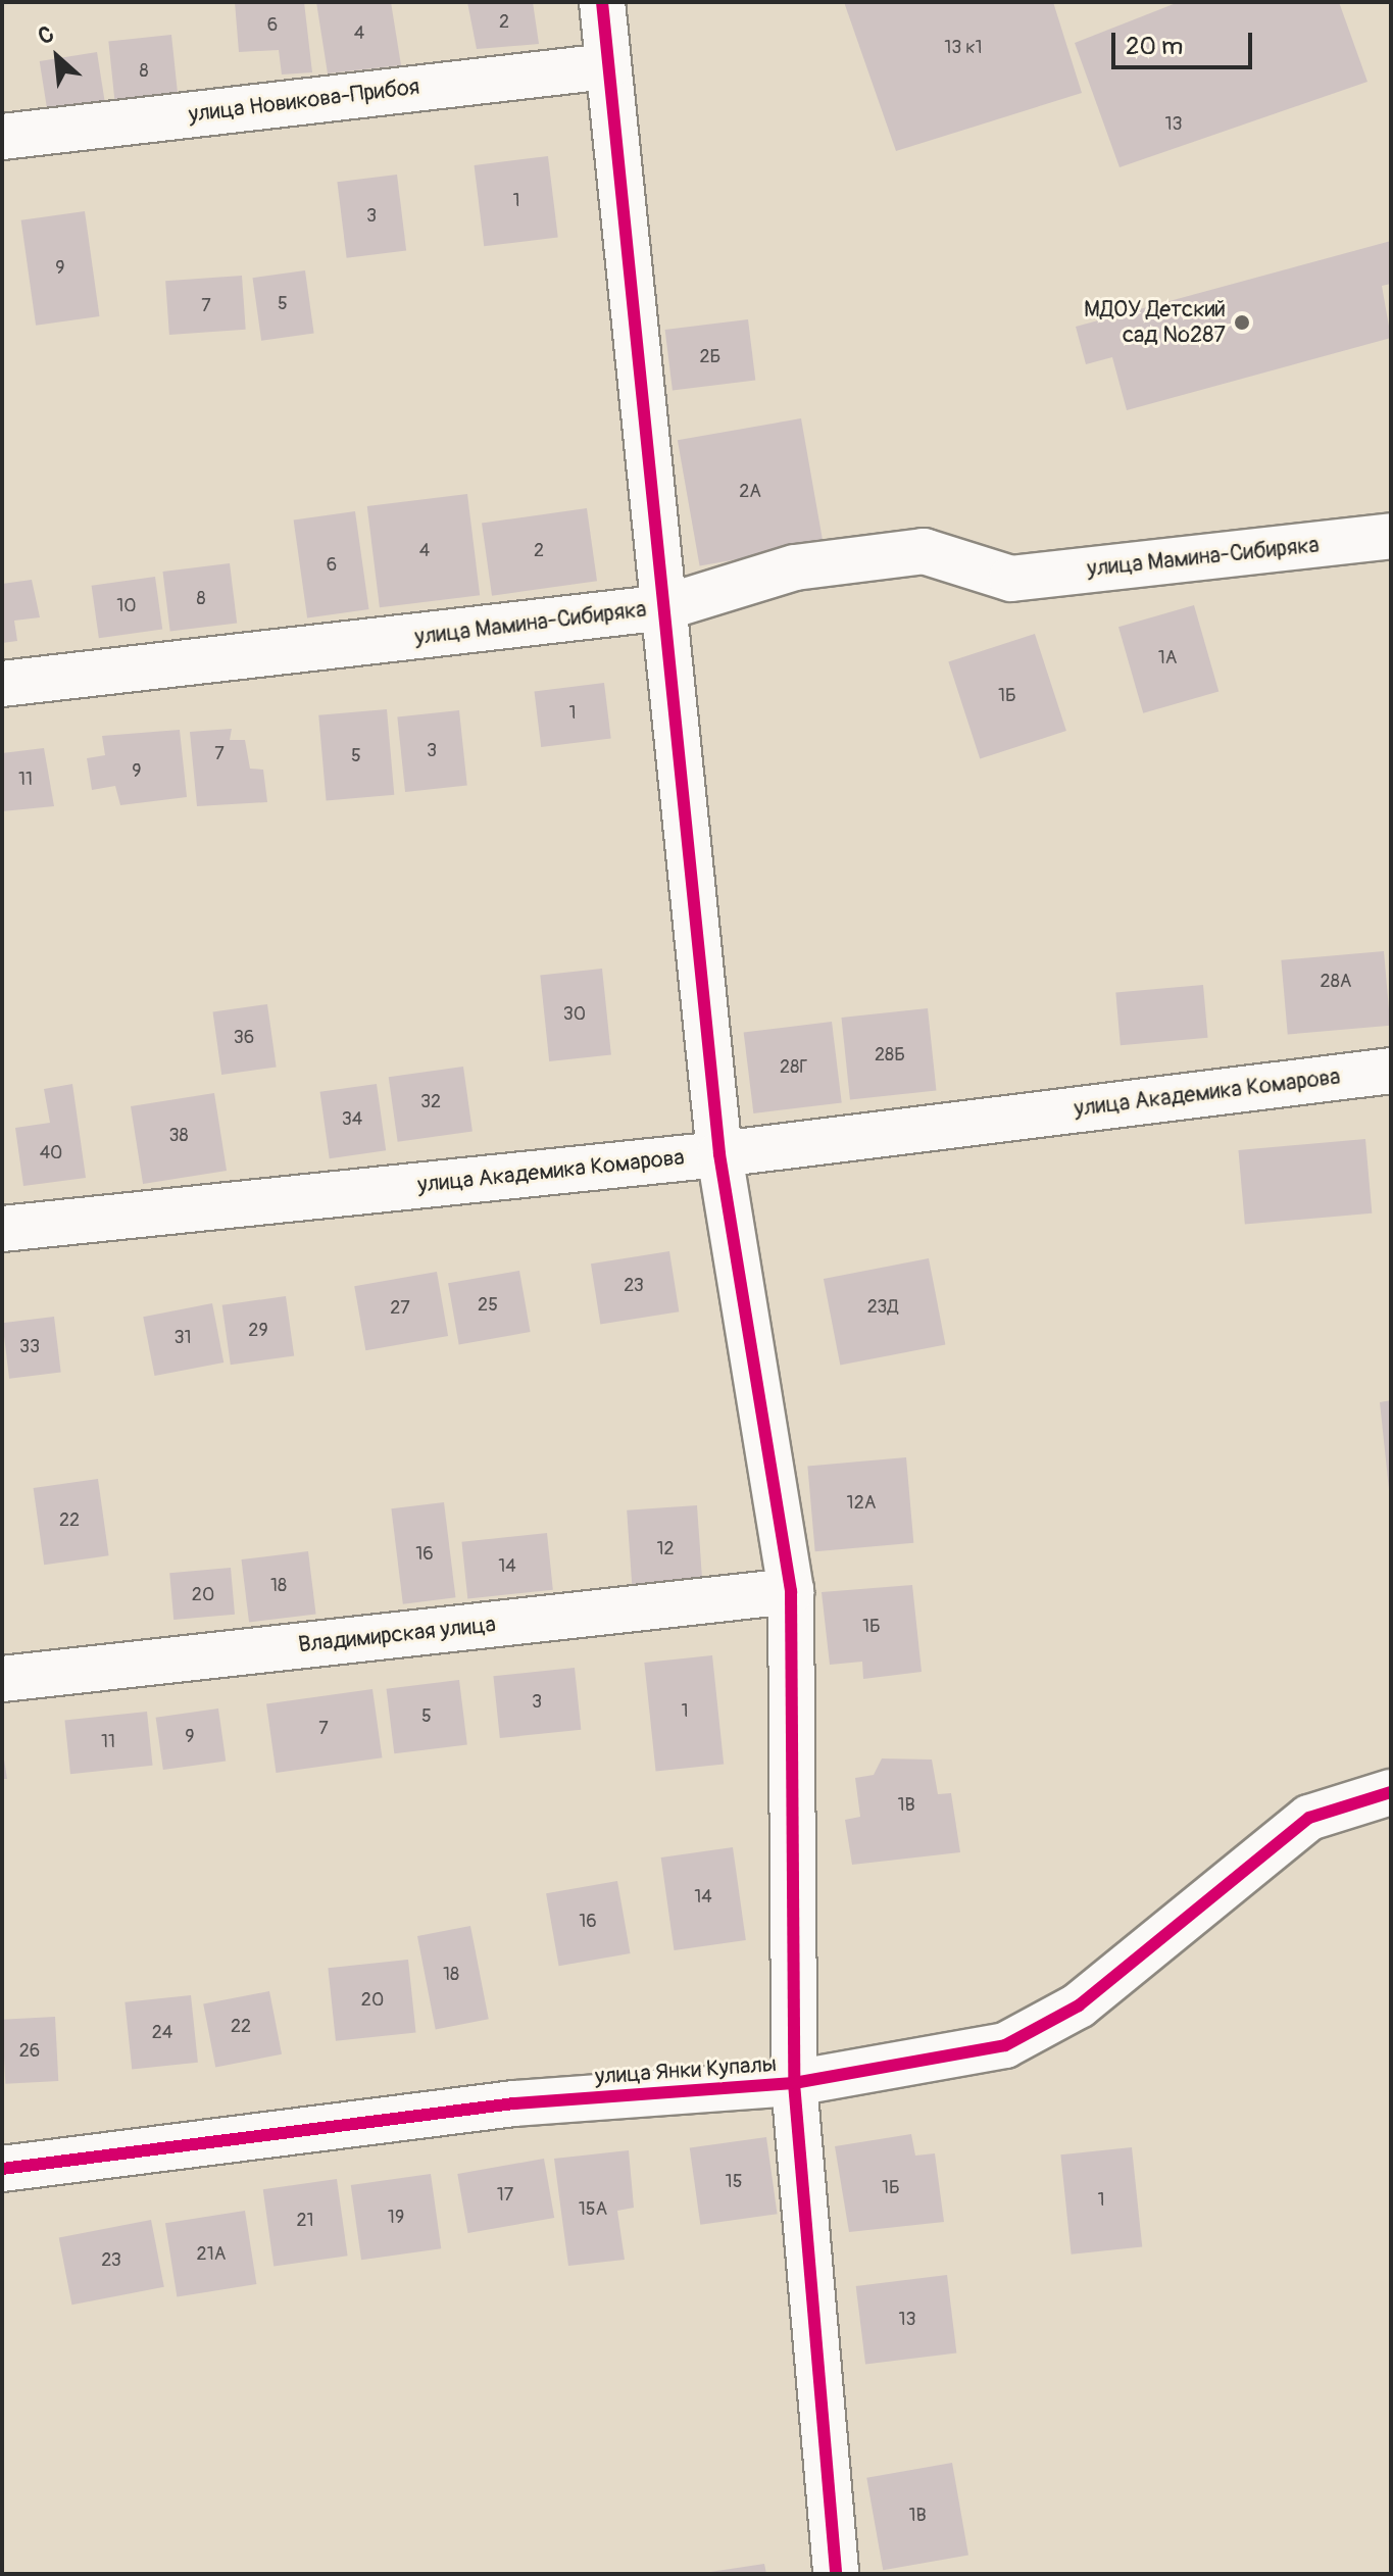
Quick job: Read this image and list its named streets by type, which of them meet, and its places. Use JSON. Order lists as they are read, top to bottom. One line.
{"streets":{"street":["улица Новикова-Прибоя","улица Мамина-Сибиряка","улица Академика Комарова","Владимирская улица","улица Янки Купалы"]},"places":["МДОУ Детский сад №287"],"house_numbers":["2","6","4","13 к1","8","13","1","3","9","5","7","2Б","2А","4","2","6","8","10","1А","1Б","1","3","7","5","9","11","28А","30","36","28Б","28Г","32","34","38","40","23","25","23Д","27","29","31","33","12А","22","12","16","14","18","20","1Б","3","1","5","7","9","11","1В","14","16","18","20","22","24","26","15","1Б","17","1","15А","19","21","21А","23","13","1В"],"scale_bar":"20 m","north":"top left"}
